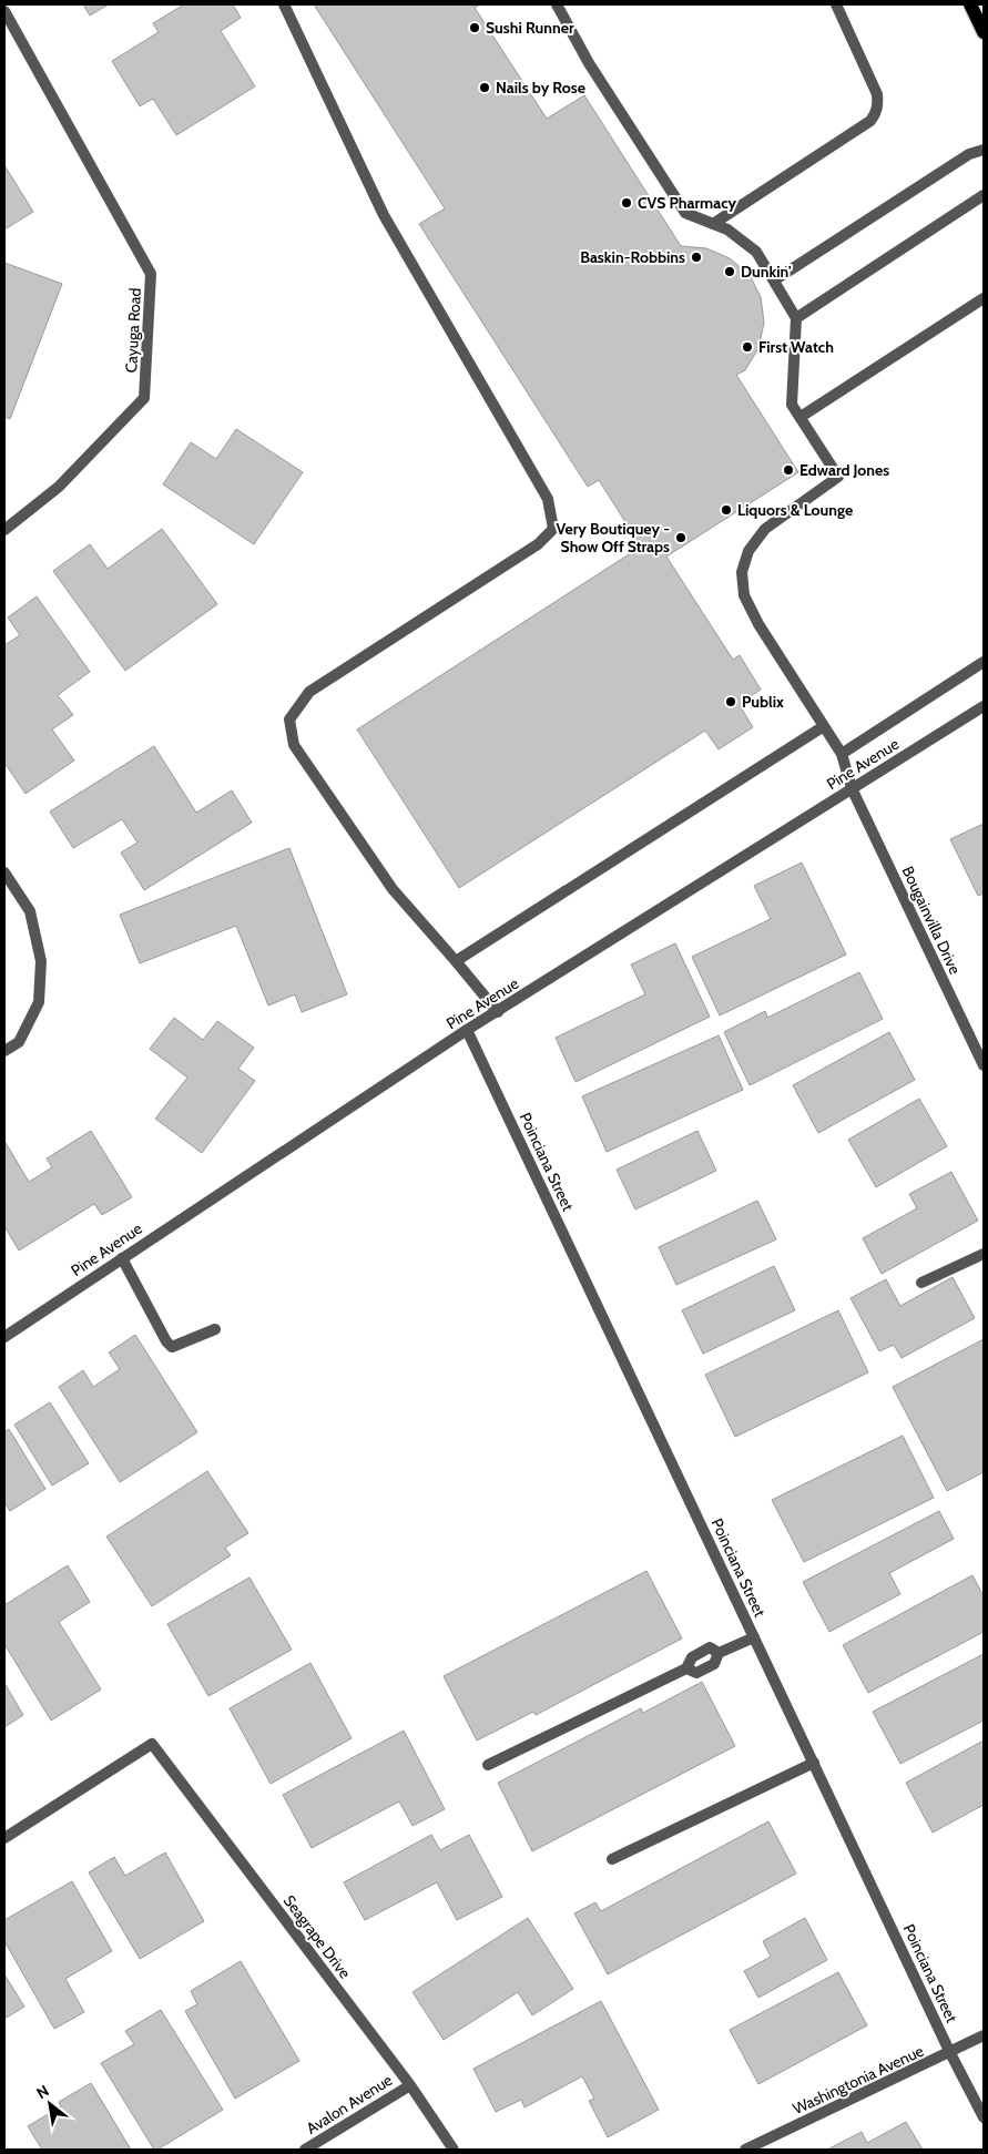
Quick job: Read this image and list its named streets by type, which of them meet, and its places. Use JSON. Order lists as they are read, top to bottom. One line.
{"streets":{"street":["Cayuga Road","Pine Avenue","Bougainvilla Drive","Poinciana Street","Seagrape Drive","Washingtonia Avenue","Avalon Avenue"]},"crossings":[["Pine Avenue","Bougainvilla Drive"],["Pine Avenue","Poinciana Street"],["Poinciana Street","Washingtonia Avenue"],["Seagrape Drive","Avalon Avenue"]],"places":["Sushi Runner","Nails by Rose","CVS Pharmacy","Baskin-Robbins","Dunkin'","First Watch","Edward Jones","Liquors & Lounge","Very Boutiquey - Show Off Straps","Publix"],"north":"top left"}
